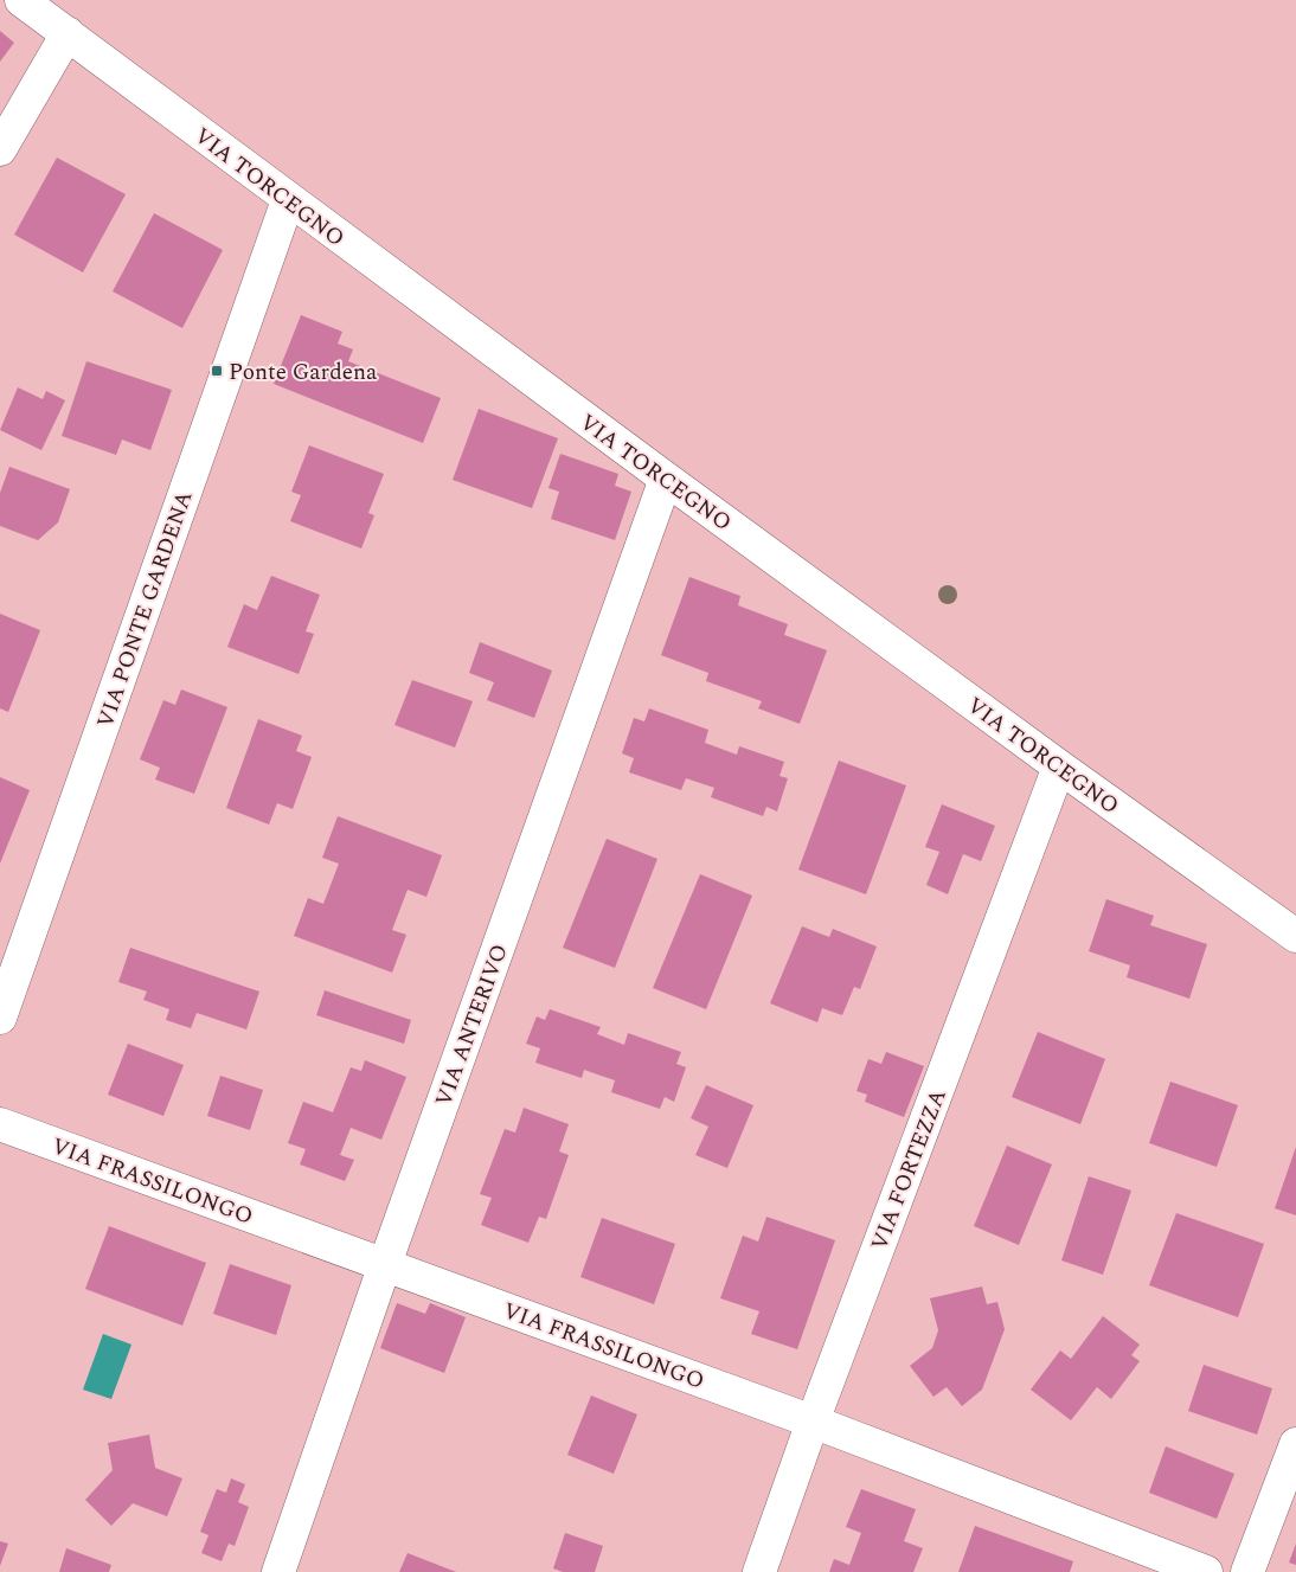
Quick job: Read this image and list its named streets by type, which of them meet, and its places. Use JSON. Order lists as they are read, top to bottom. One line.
{"streets":{"street":["VIA TORCEGNO","VIA PONTE GARDENA","VIA ANTERIVO","VIA FORTEZZA","VIA FRASSILONGO"]},"crossings":[["VIA TORCEGNO","VIA PONTE GARDENA"],["VIA TORCEGNO","VIA ANTERIVO"],["VIA TORCEGNO","VIA FORTEZZA"],["VIA ANTERIVO","VIA FRASSILONGO"],["VIA FORTEZZA","VIA FRASSILONGO"]],"places":{"transit":["Ponte Gardena"]}}
